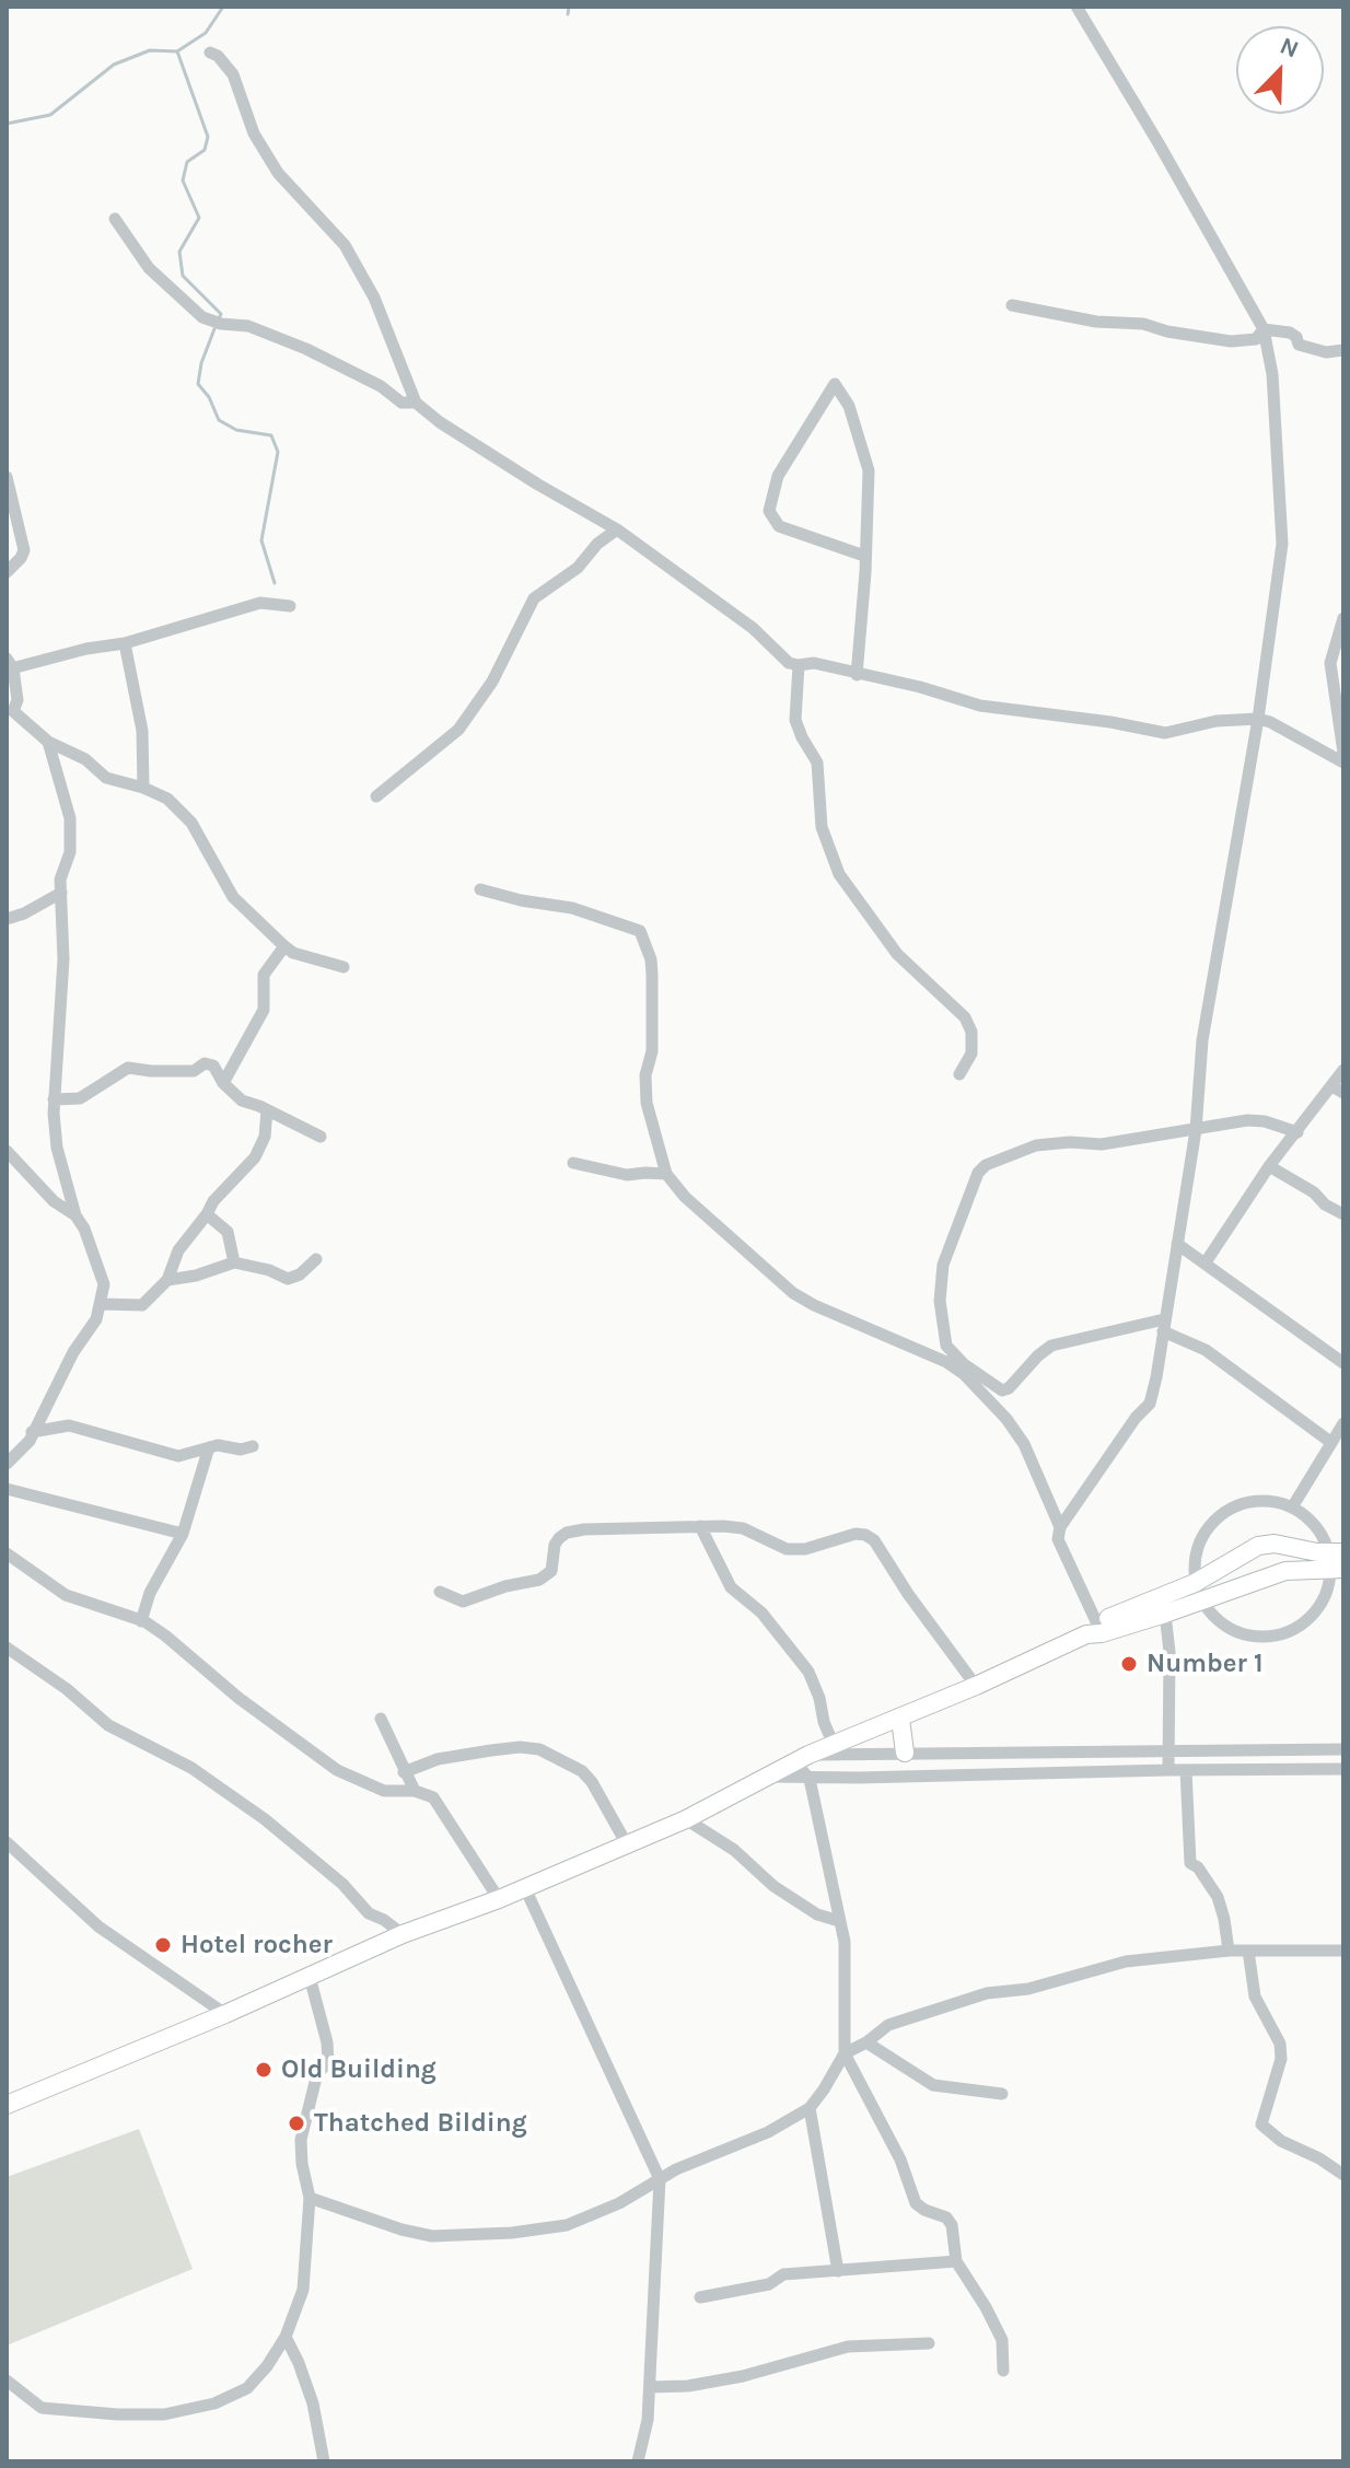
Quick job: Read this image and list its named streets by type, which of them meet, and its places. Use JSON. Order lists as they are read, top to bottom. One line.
{"places":["Number 1","Hotel rocher","Old Building","Thatched Bilding"],"north":"top right"}
